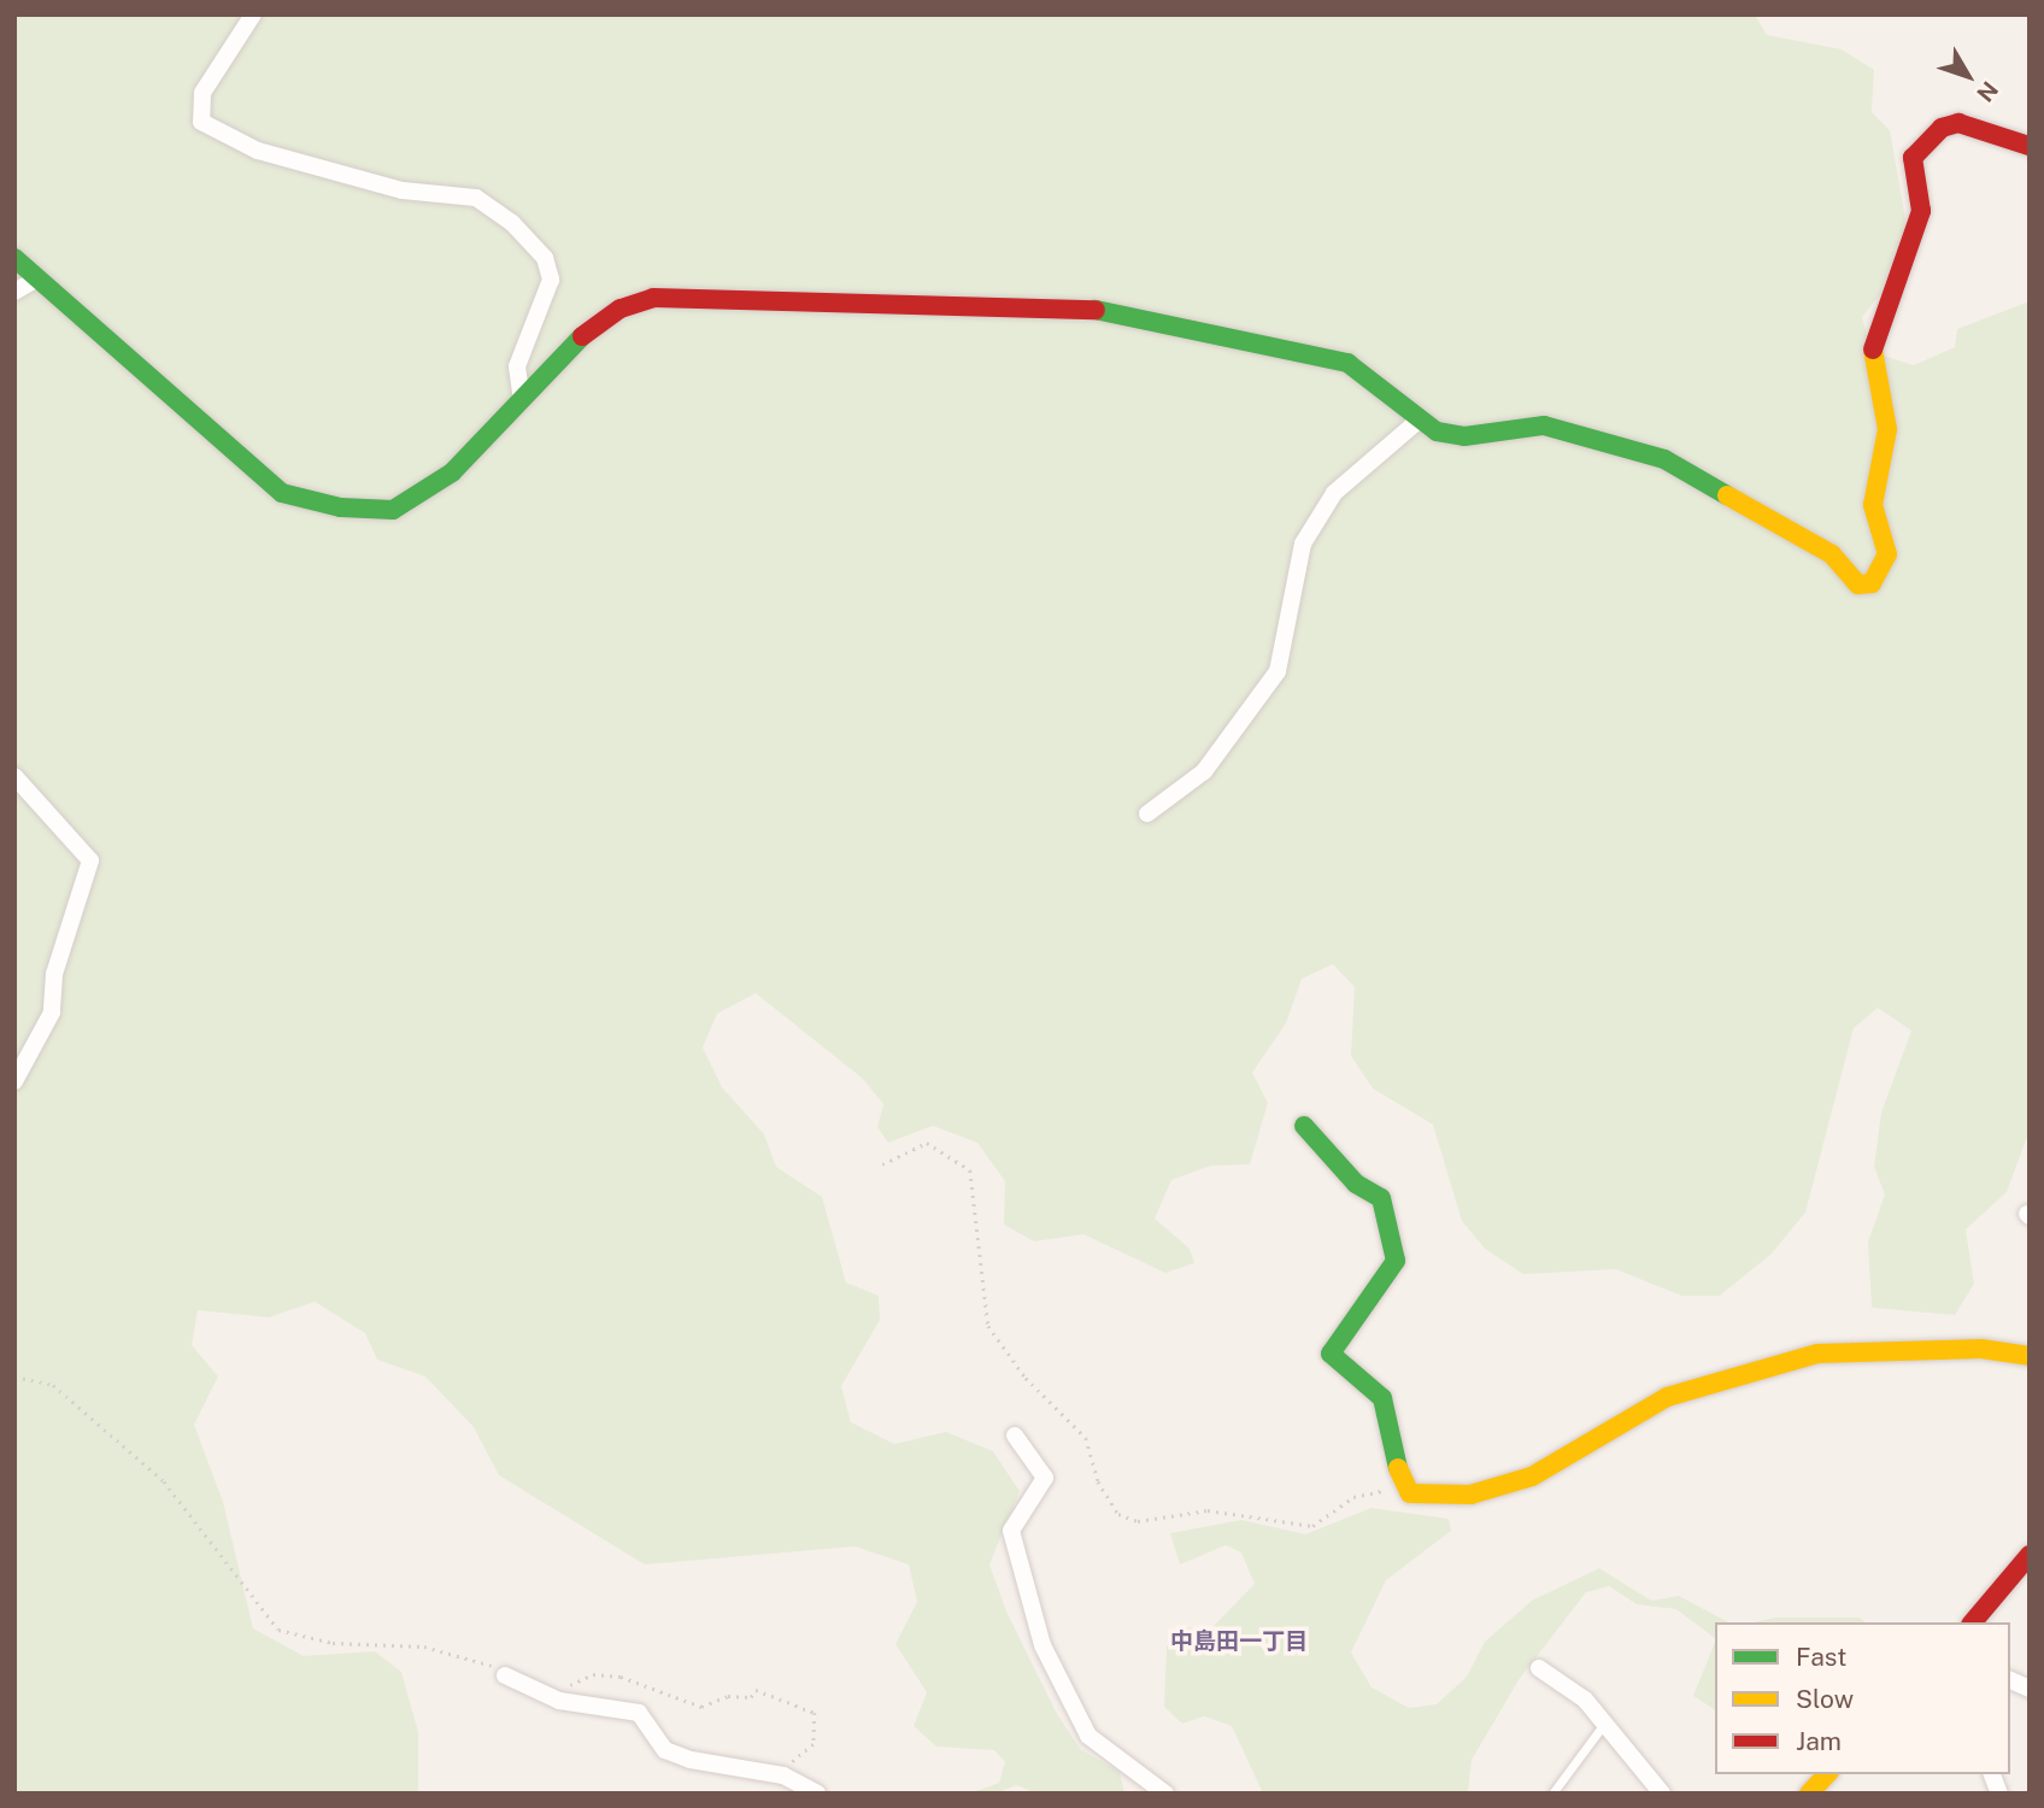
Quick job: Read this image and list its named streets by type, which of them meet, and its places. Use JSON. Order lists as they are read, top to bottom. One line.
{"districts":["中島田一丁目"],"legend":["Fast","Slow","Jam"],"north":"bottom right"}
